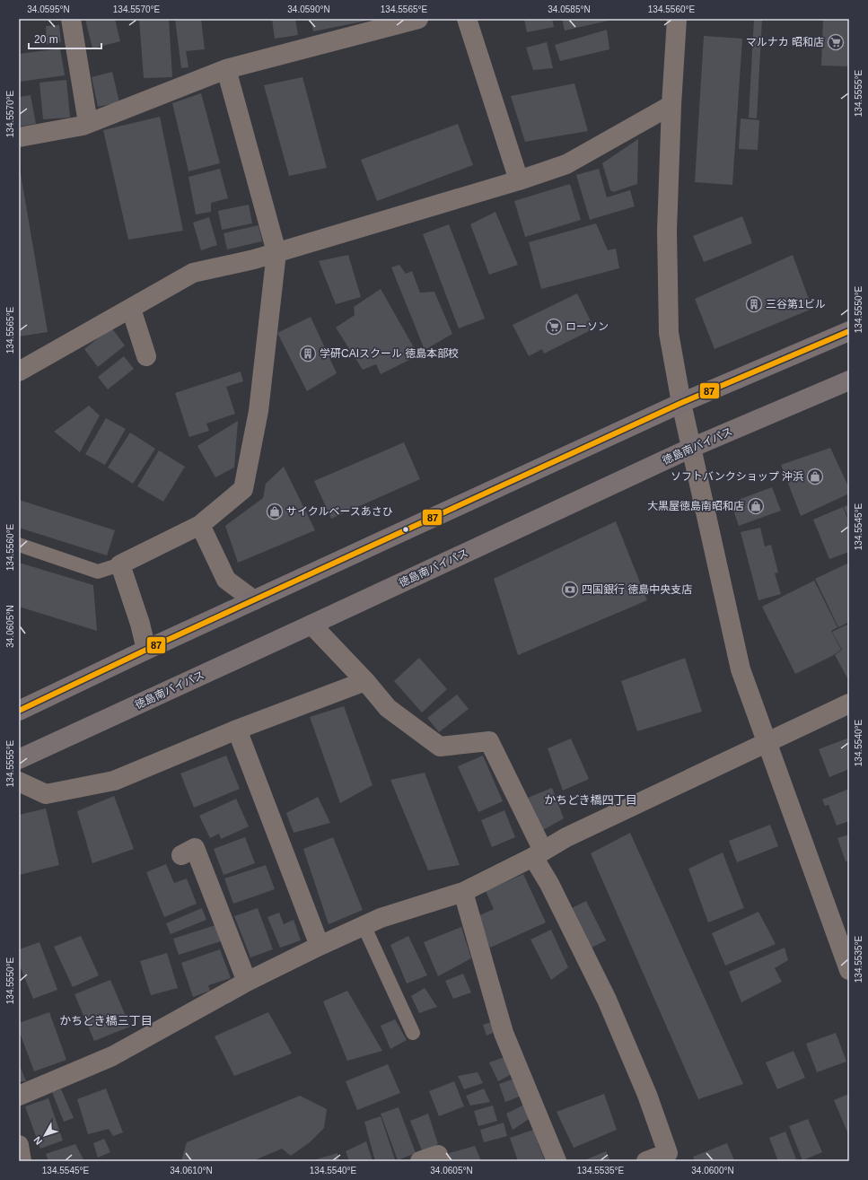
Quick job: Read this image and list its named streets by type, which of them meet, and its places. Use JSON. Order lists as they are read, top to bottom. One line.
{"streets":{"highway":["徳島南バイパス"]},"districts":["かちどき橋四丁目","かちどき橋三丁目"],"places":{"supermarket":["マルナカ 昭和店","ローソン"],"building":["三谷第1ビル","学研CAIスクール 徳島本部校"],"shop":["ソフトバンクショップ 沖浜","大黒屋徳島南昭和店","サイクルベースあさひ"],"bank":["四国銀行 徳島中央支店"]},"lines":["transit line 87"],"scale_bar":"20 m","north":"bottom left","coordinates":["34.0595°N","134.5570°E","34.0590°N","134.5565°E","34.0585°N","134.5560°E","134.5555°E","134.5550°E","134.5545°E","34.0605°N","134.5540°E","134.5535°E","34.0610°N","34.0600°N"]}
